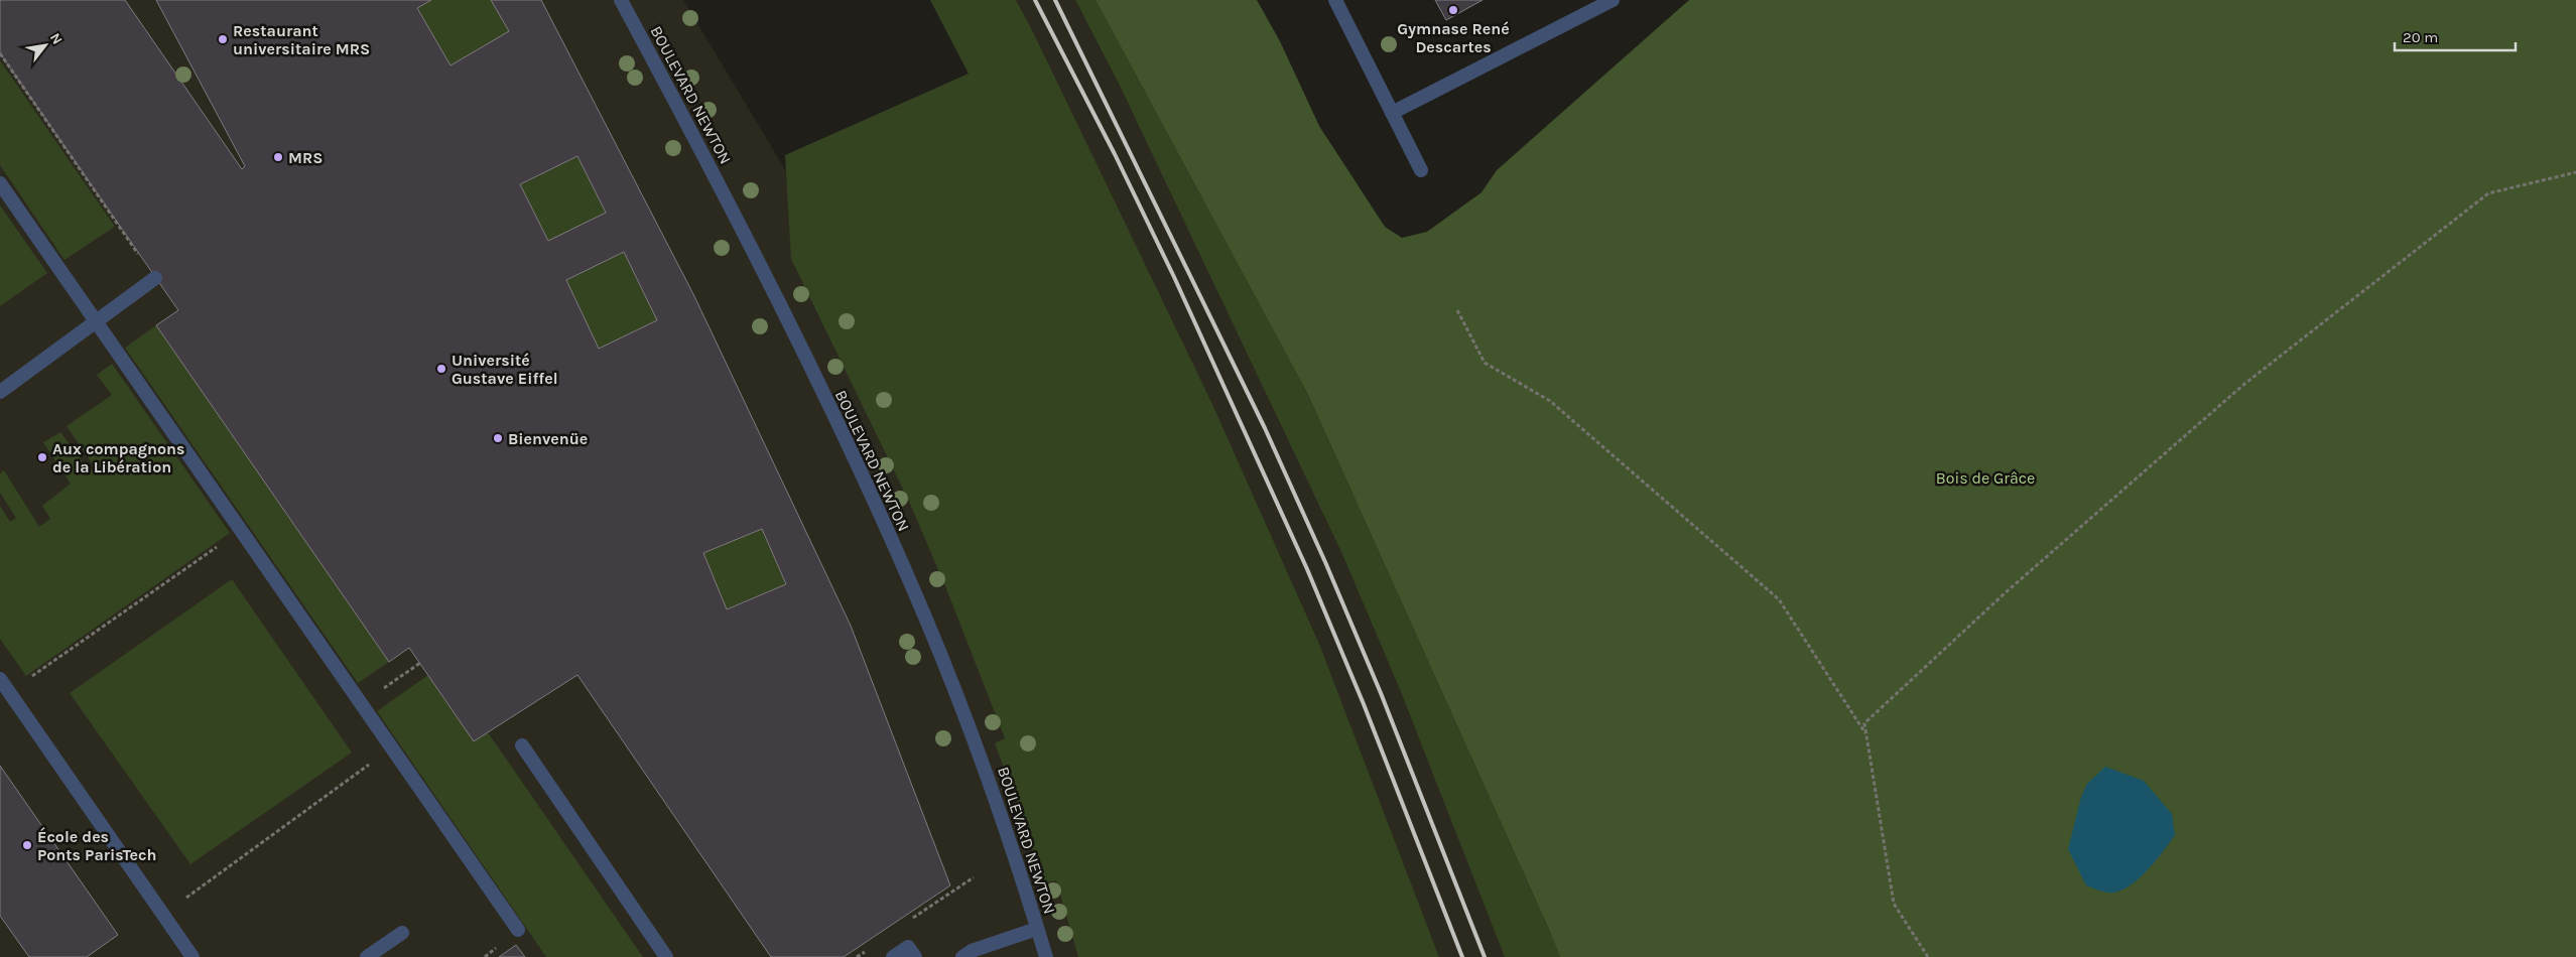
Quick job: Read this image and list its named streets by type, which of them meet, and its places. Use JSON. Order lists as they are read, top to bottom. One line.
{"streets":{"street":["BOULEVARD NEWTON"]},"parks":["Bois de Grâce"],"places":["Gymnase René Descartes","Restaurant universitaire MRS","MRS","Université Gustave Eiffel","Bienvenüe","Aux compagnons de la Libération","École des Ponts ParisTech"],"scale_bar":"20 m","north":"top right"}
